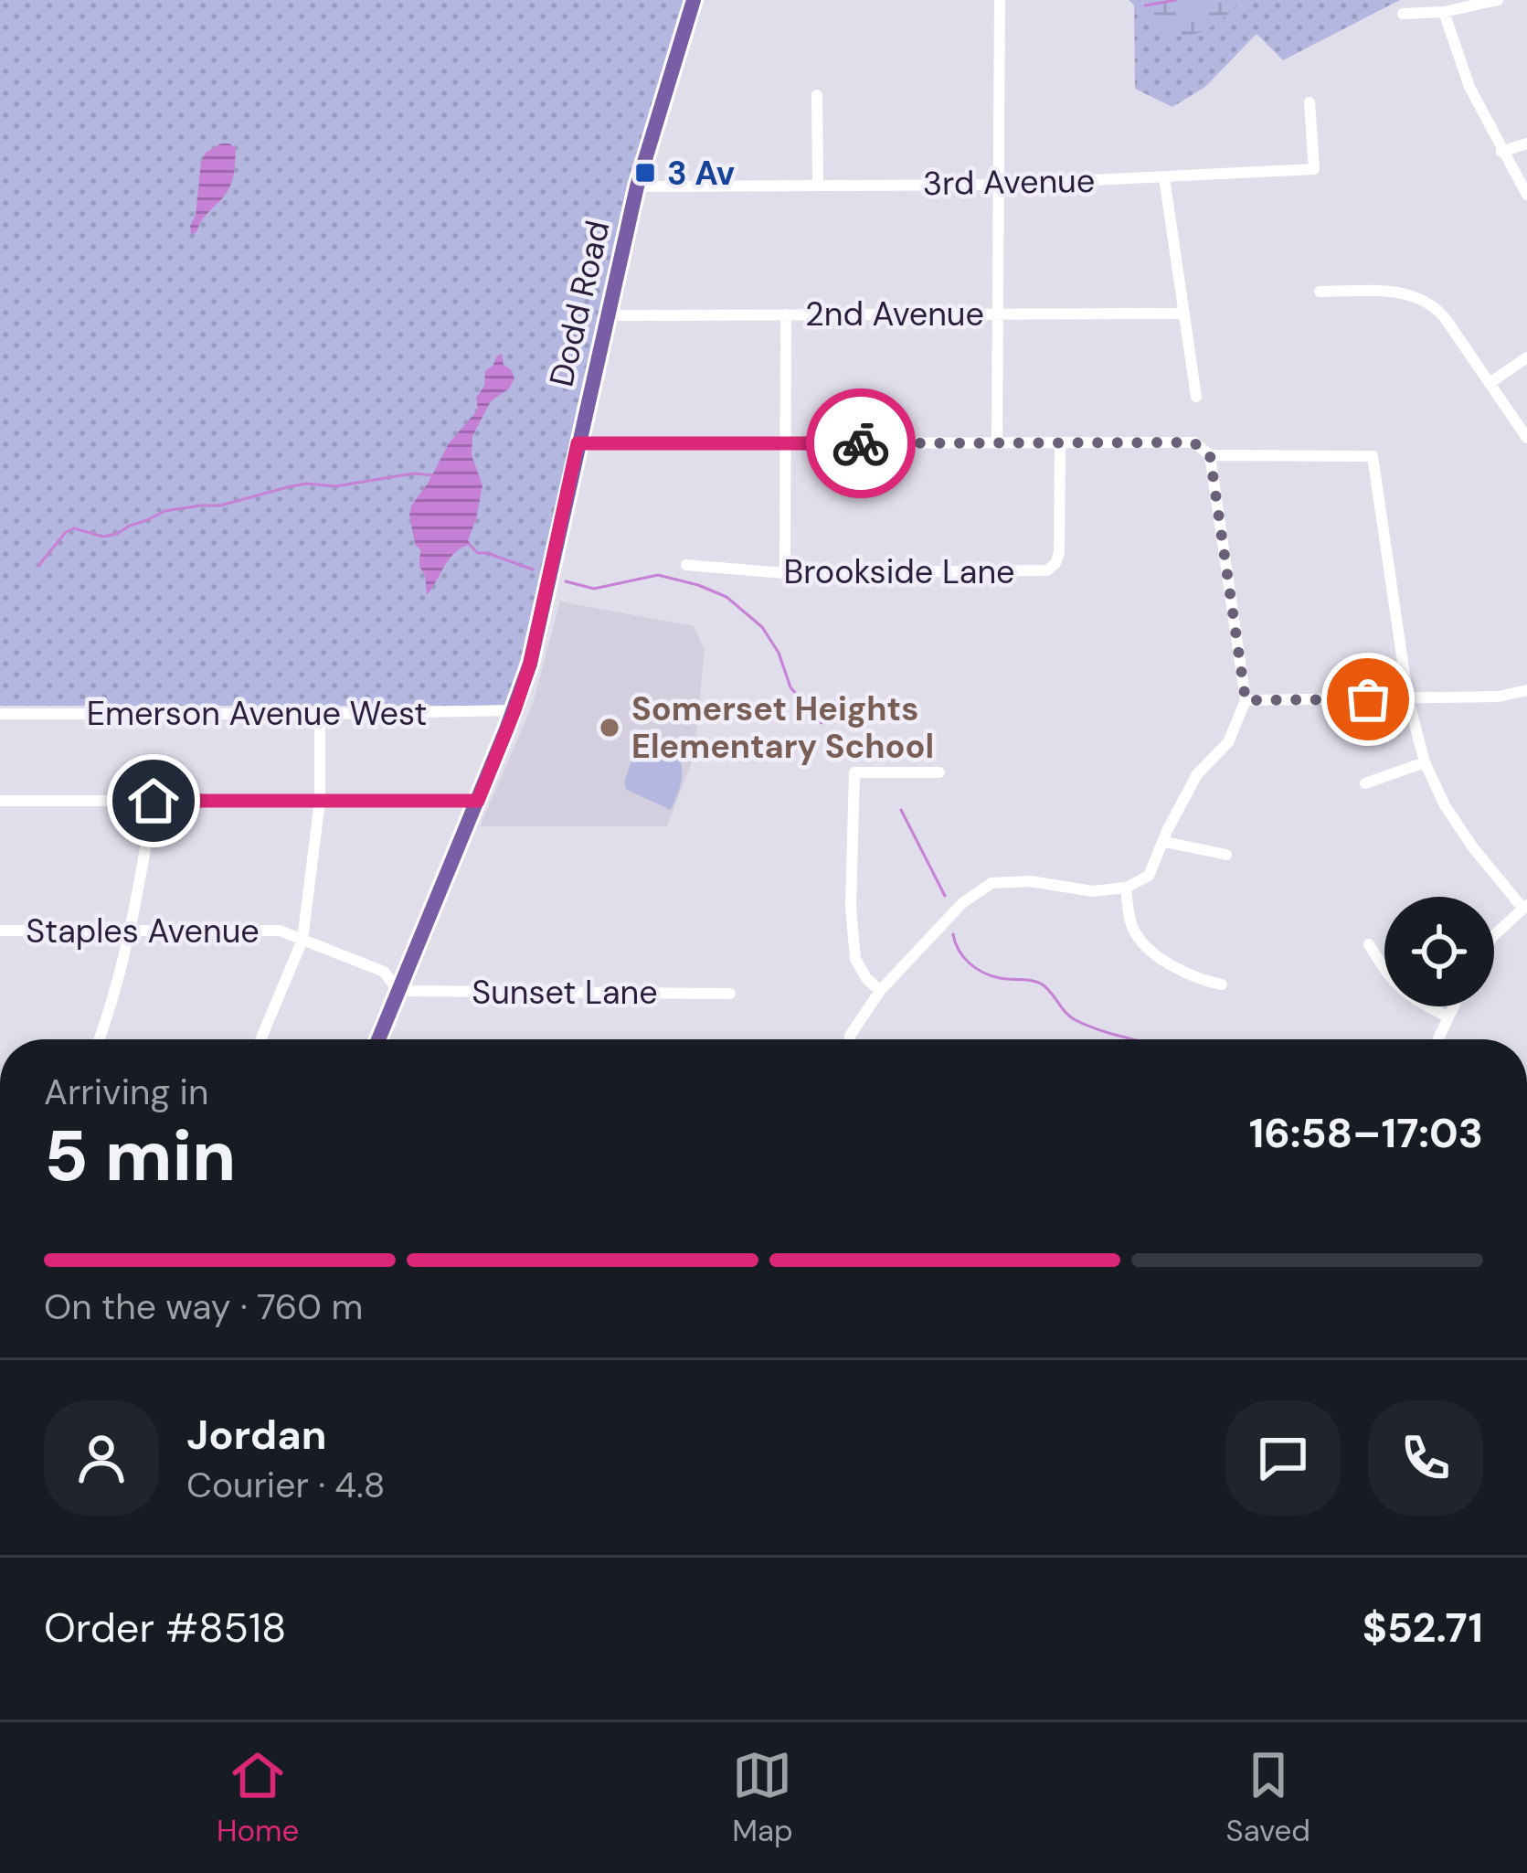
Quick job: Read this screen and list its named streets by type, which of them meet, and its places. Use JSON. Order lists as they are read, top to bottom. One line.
{"streets":{"main road":["Dodd Road"],"street":["3rd Avenue","2nd Avenue","Brookside Lane","Emerson Avenue West","Staples Avenue","Sunset Lane"]},"crossings":[["3rd Avenue","Dodd Road"],["Dodd Road","2nd Avenue"],["Dodd Road","Emerson Avenue West"],["Dodd Road","Staples Avenue"],["Dodd Road","Sunset Lane"],["Staples Avenue","Sunset Lane"]],"places":{"transit":["3 Av"],"other":["Somerset Heights Elementary School"]},"page":{"heading":["5 min","Arriving in","16:58–17:03"],"panel":["Jordan","Courier · 4.8","Order #8518","$52.71"],"bar":"On the way · 760 m","tabs":["Home","Map","Saved"]}}
